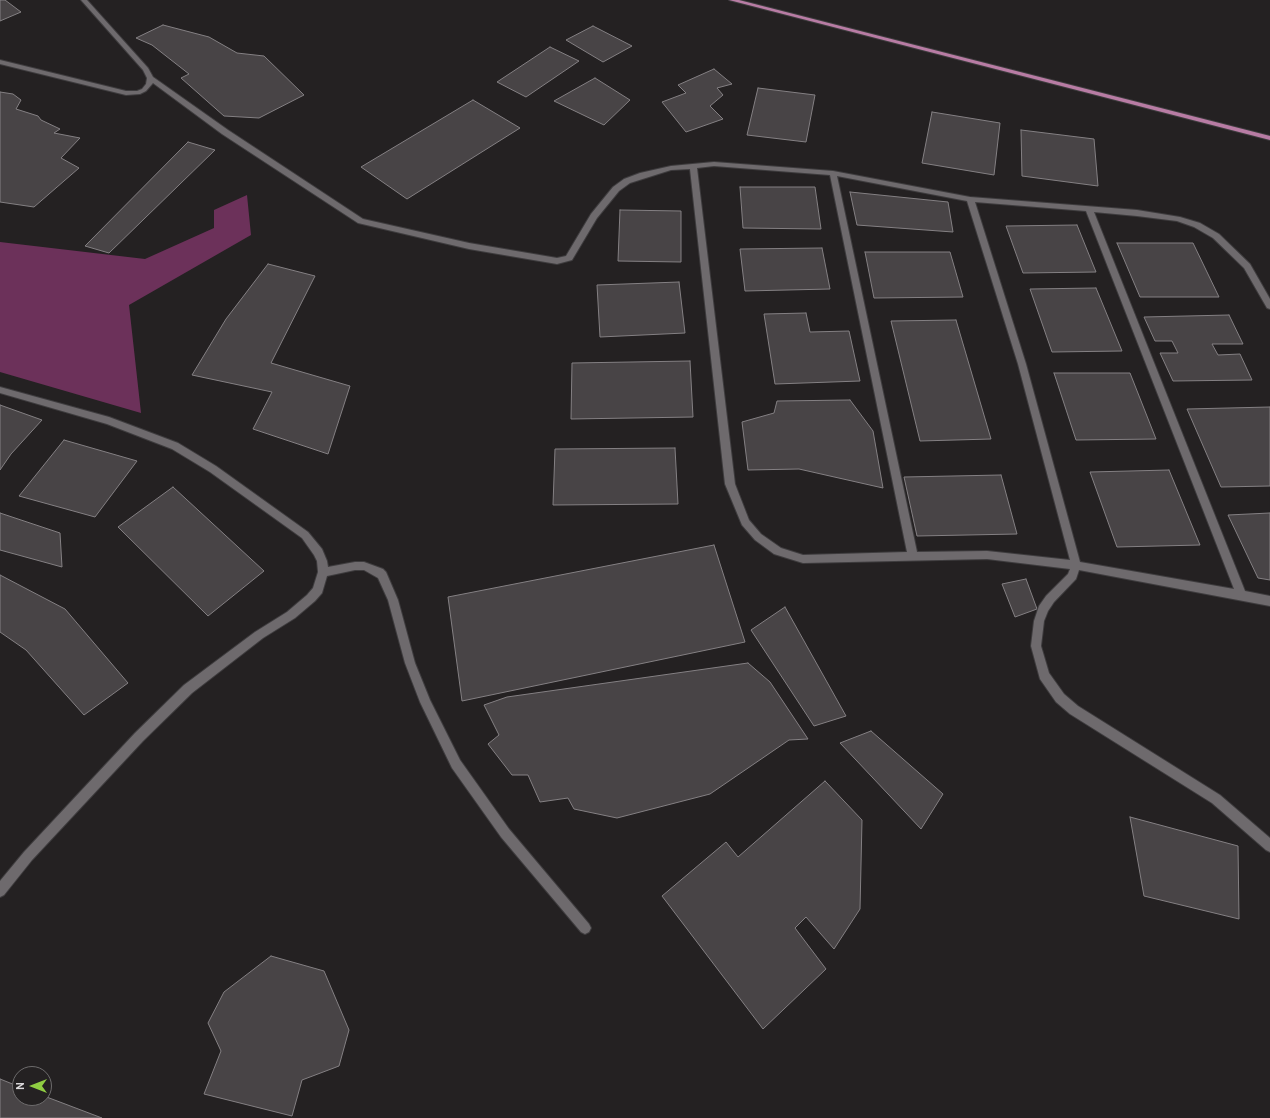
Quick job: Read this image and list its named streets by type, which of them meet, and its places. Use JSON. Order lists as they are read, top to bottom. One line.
{"north":"left"}
